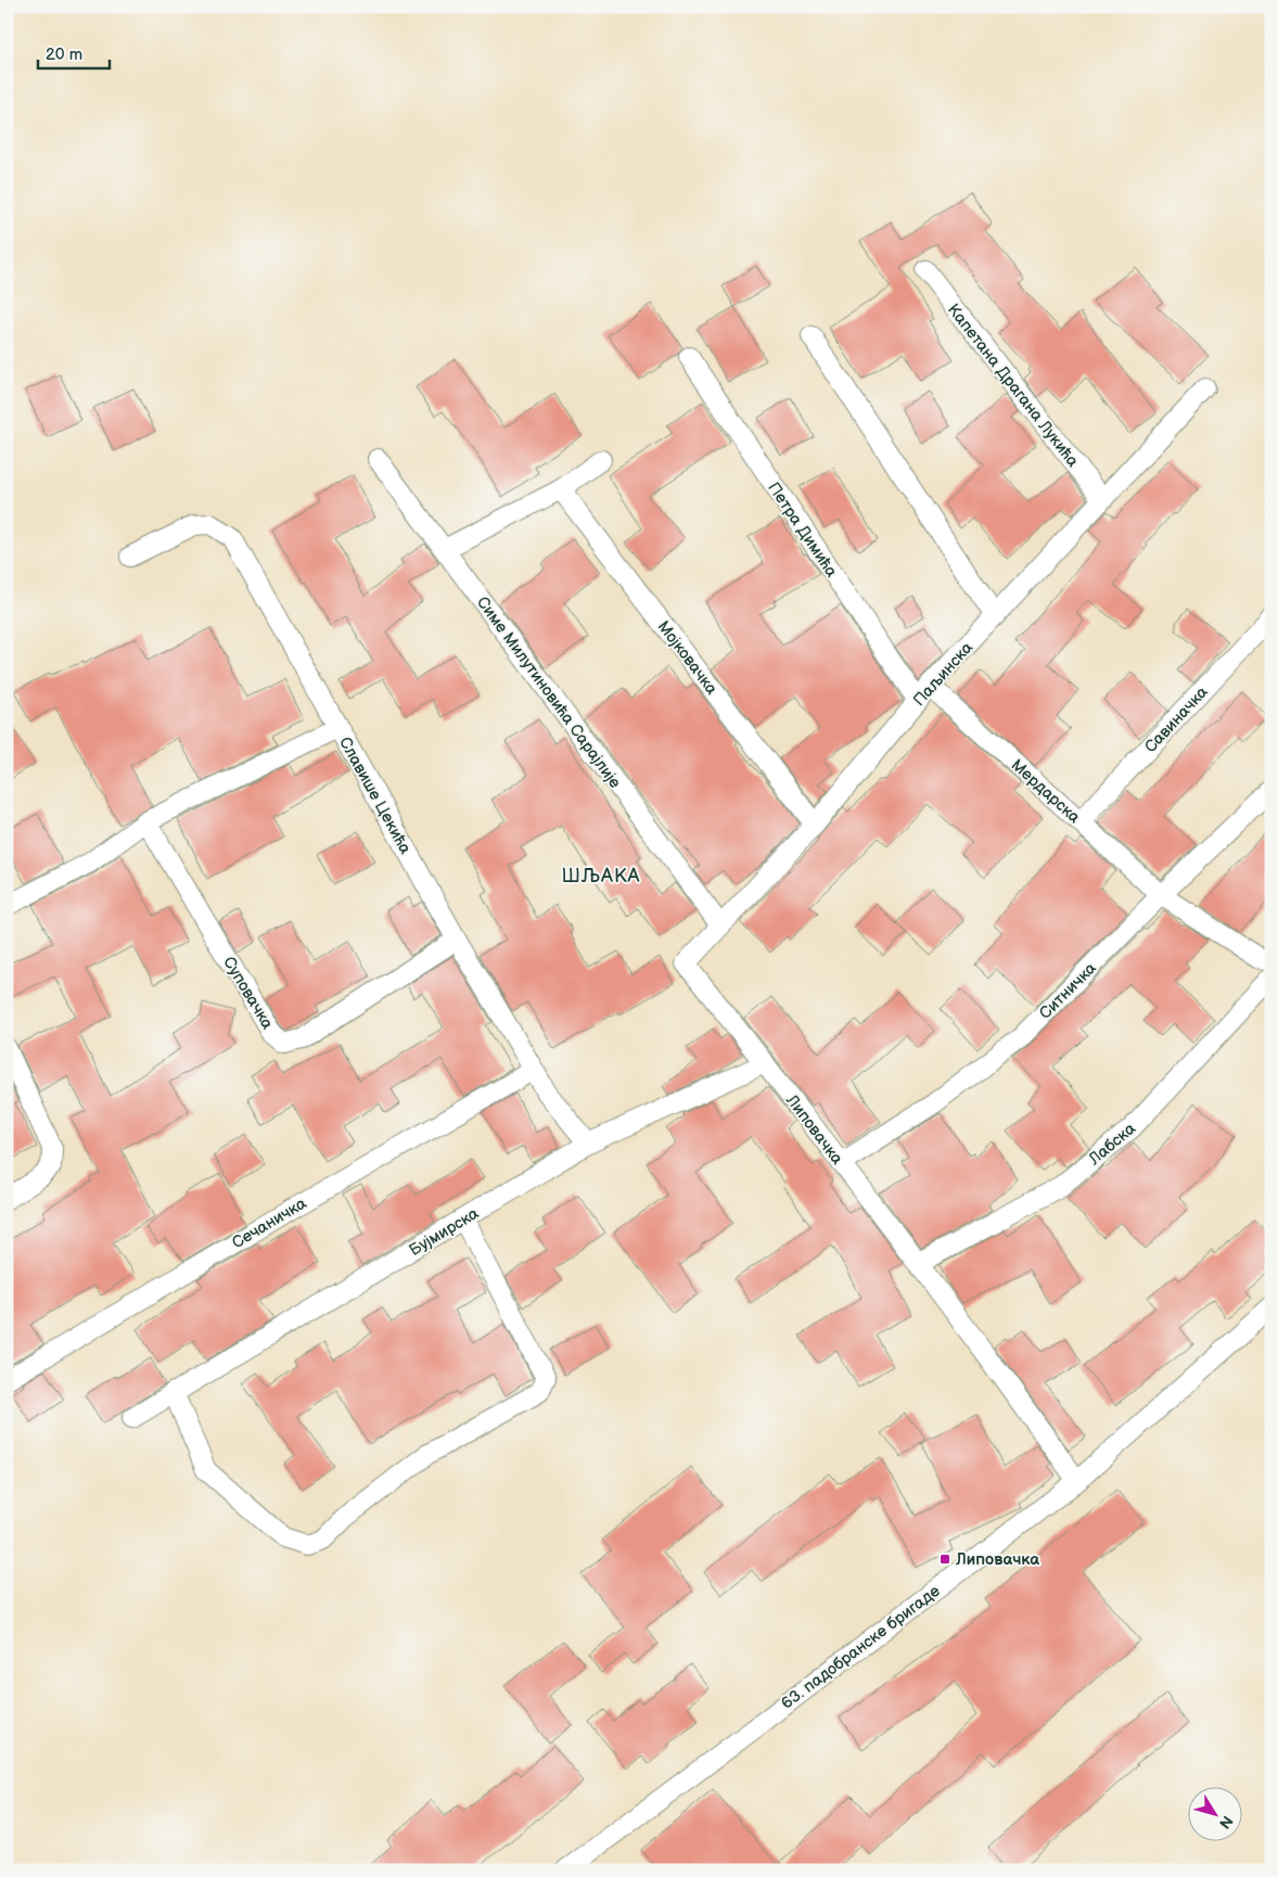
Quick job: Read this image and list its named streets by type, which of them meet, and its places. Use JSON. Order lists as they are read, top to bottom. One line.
{"streets":{"street":["Капетана Драгана Лукића","Петра Димића","Мојковачка","Паљинска","Симе Милутиновића Сарајлије","Савиначка","Мердарска","Славише Цекића","Ситничка","Суповачка","Липовачка","Лабска","Сечаничка","Бујмирска","63. падобранске бригаде"]},"crossings":[["Капетана Драгана Лукића","Паљинска"],["Петра Димића","Паљинска"],["Мојковачка","Паљинска"],["Паљинска","Симе Милутиновића Сарајлије"],["Паљинска","Мердарска"],["Паљинска","Липовачка"],["Савиначка","Мердарска"],["Мердарска","Ситничка"],["Славише Цекића","Суповачка"],["Славише Цекића","Сечаничка"],["Славише Цекића","Бујмирска"],["Ситничка","Липовачка"],["Липовачка","Лабска"],["Липовачка","Бујмирска"],["Липовачка","63. падобранске бригаде"]],"districts":["ШЉАКА"],"places":{"transit":["Липовачка"]},"scale_bar":"20 m","north":"bottom right"}
